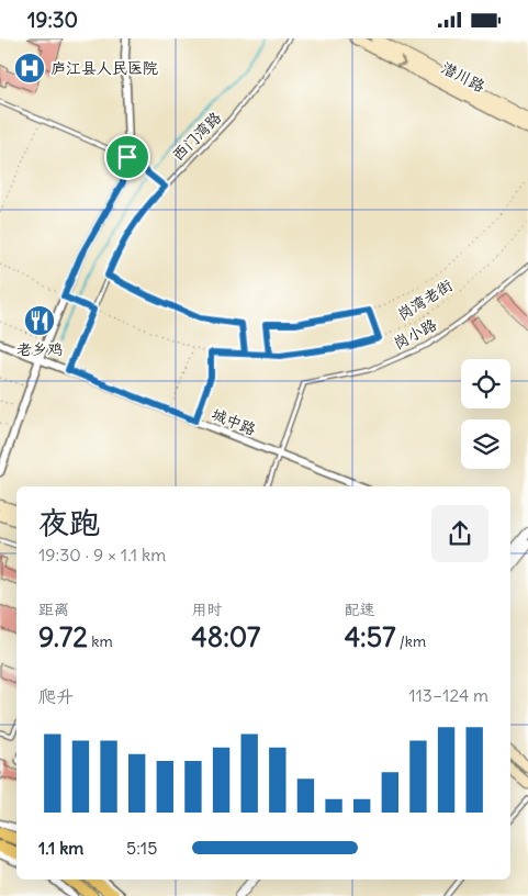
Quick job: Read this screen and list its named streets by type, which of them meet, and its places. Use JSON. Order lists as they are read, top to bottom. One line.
{"streets":{"main road":["潜川路"],"street":["城中路"],"lane":["西门湾路","岗小路"],"path":["岗湾老街"]},"crossings":[["西门湾路","岗湾老街"],["西门湾路","城中路"],["岗小路","城中路"]],"places":{"hospital":["庐江县人民医院"],"restaurant":["老乡鸡"]},"page":{"status":"19:30","heading":["夜跑","19:30 · 9 × 1.1 km"],"stats":[["距离","9.72 km"],["用时","48:07"],["配速","4:57 /km"]],"chart":["爬升","113–124 m"],"list":[{"name":"1.1 km","note":"5:15"}]}}
